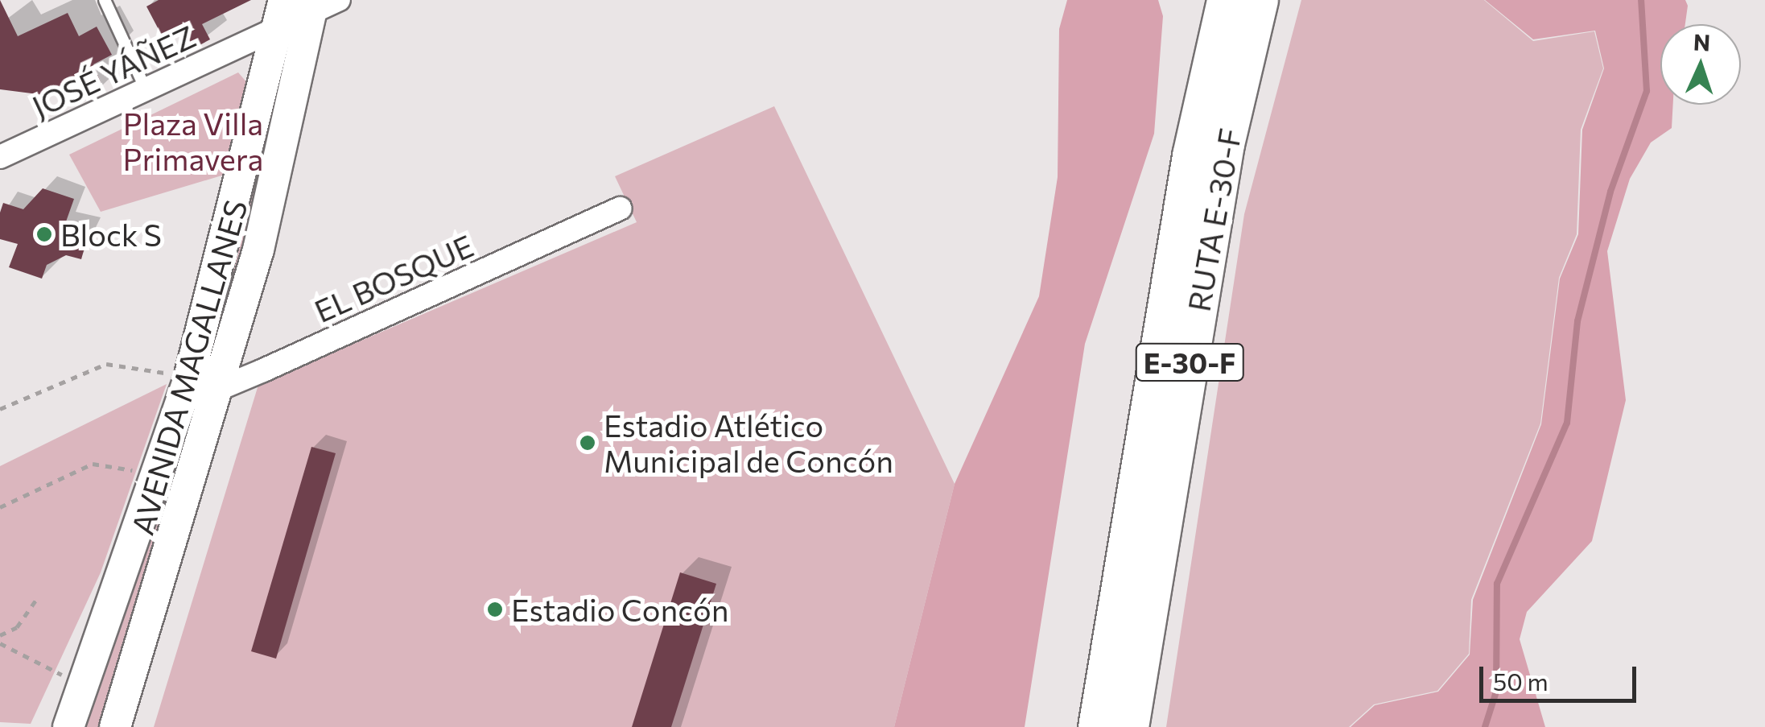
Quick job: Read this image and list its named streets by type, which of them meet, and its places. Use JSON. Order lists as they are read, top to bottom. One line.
{"streets":{"highway":["RUTA E-30-F","E-30-F"],"main road":["AVENIDA MAGALLANES"],"street":["JOSÉ YÁÑEZ","EL BOSQUE"]},"crossings":[["JOSÉ YÁÑEZ","AVENIDA MAGALLANES"],["EL BOSQUE","AVENIDA MAGALLANES"]],"parks":["Plaza Villa Primavera"],"places":["Block S","Estadio Atlético Municipal de Concón","Estadio Concón"],"scale_bar":"50 m","north":"top"}
